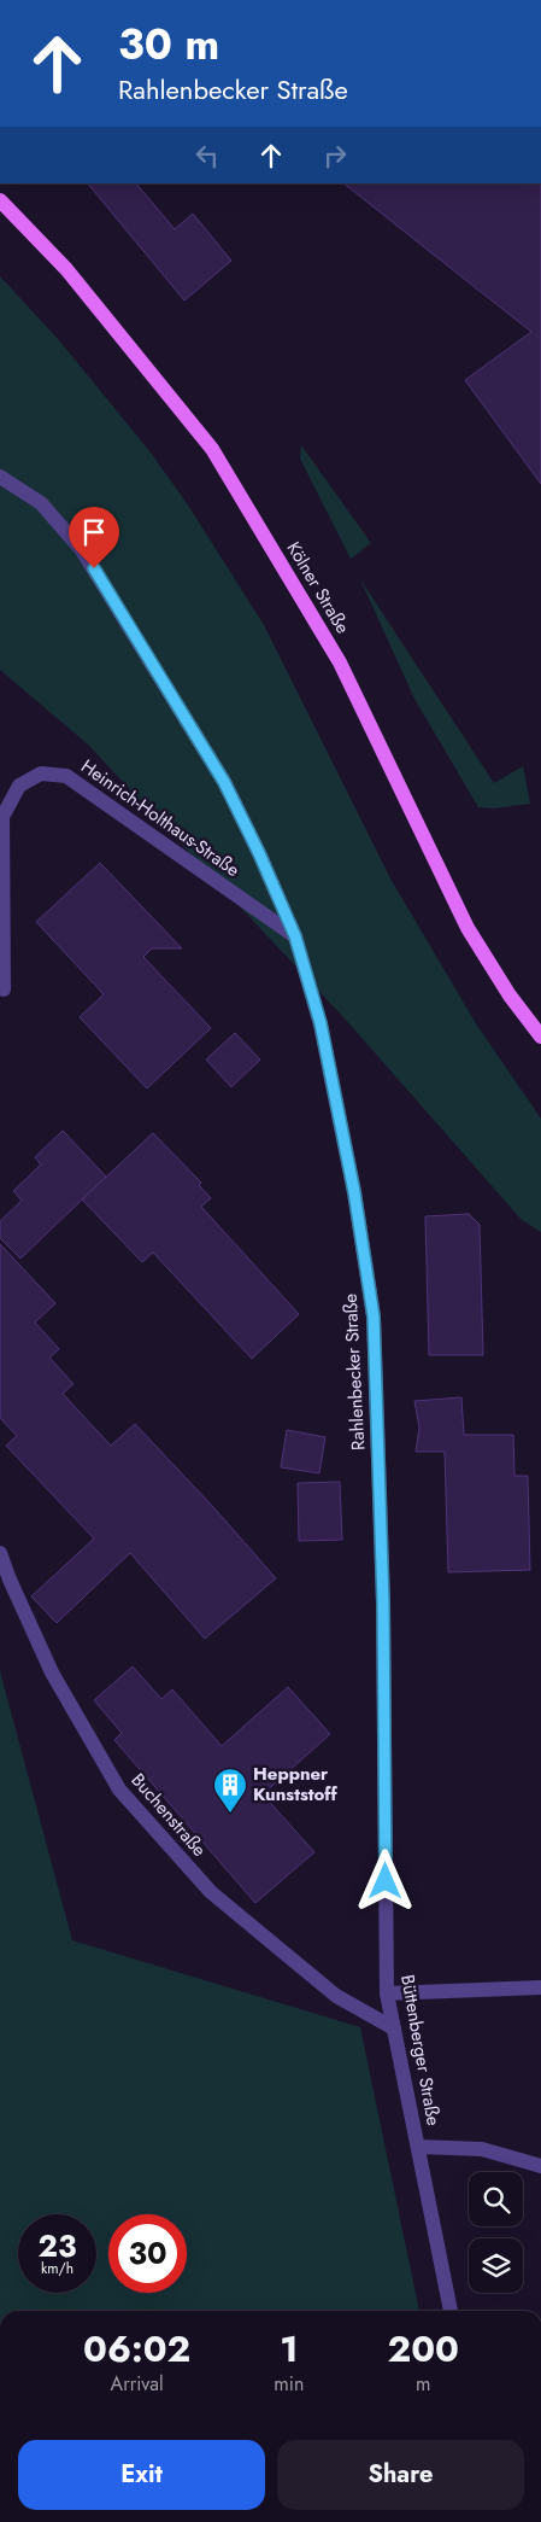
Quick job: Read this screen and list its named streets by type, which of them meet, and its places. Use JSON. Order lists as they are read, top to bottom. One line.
{"streets":{"main road":["Kölner Straße"],"street":["Heinrich-Holthaus-Straße","Rahlenbecker Straße","Buchenstraße","Büttenberger Straße"]},"crossings":[["Heinrich-Holthaus-Straße","Rahlenbecker Straße"],["Rahlenbecker Straße","Büttenberger Straße"],["Buchenstraße","Büttenberger Straße"]],"places":{"building":["Heppner Kunststoff"]},"page":{"turn":["30 m","Rahlenbecker Straße"],"speed":"23 km/h","limit":"30","eta":["06:02","Arrival","1","min","200","m"],"buttons":["Exit","Share"]}}
